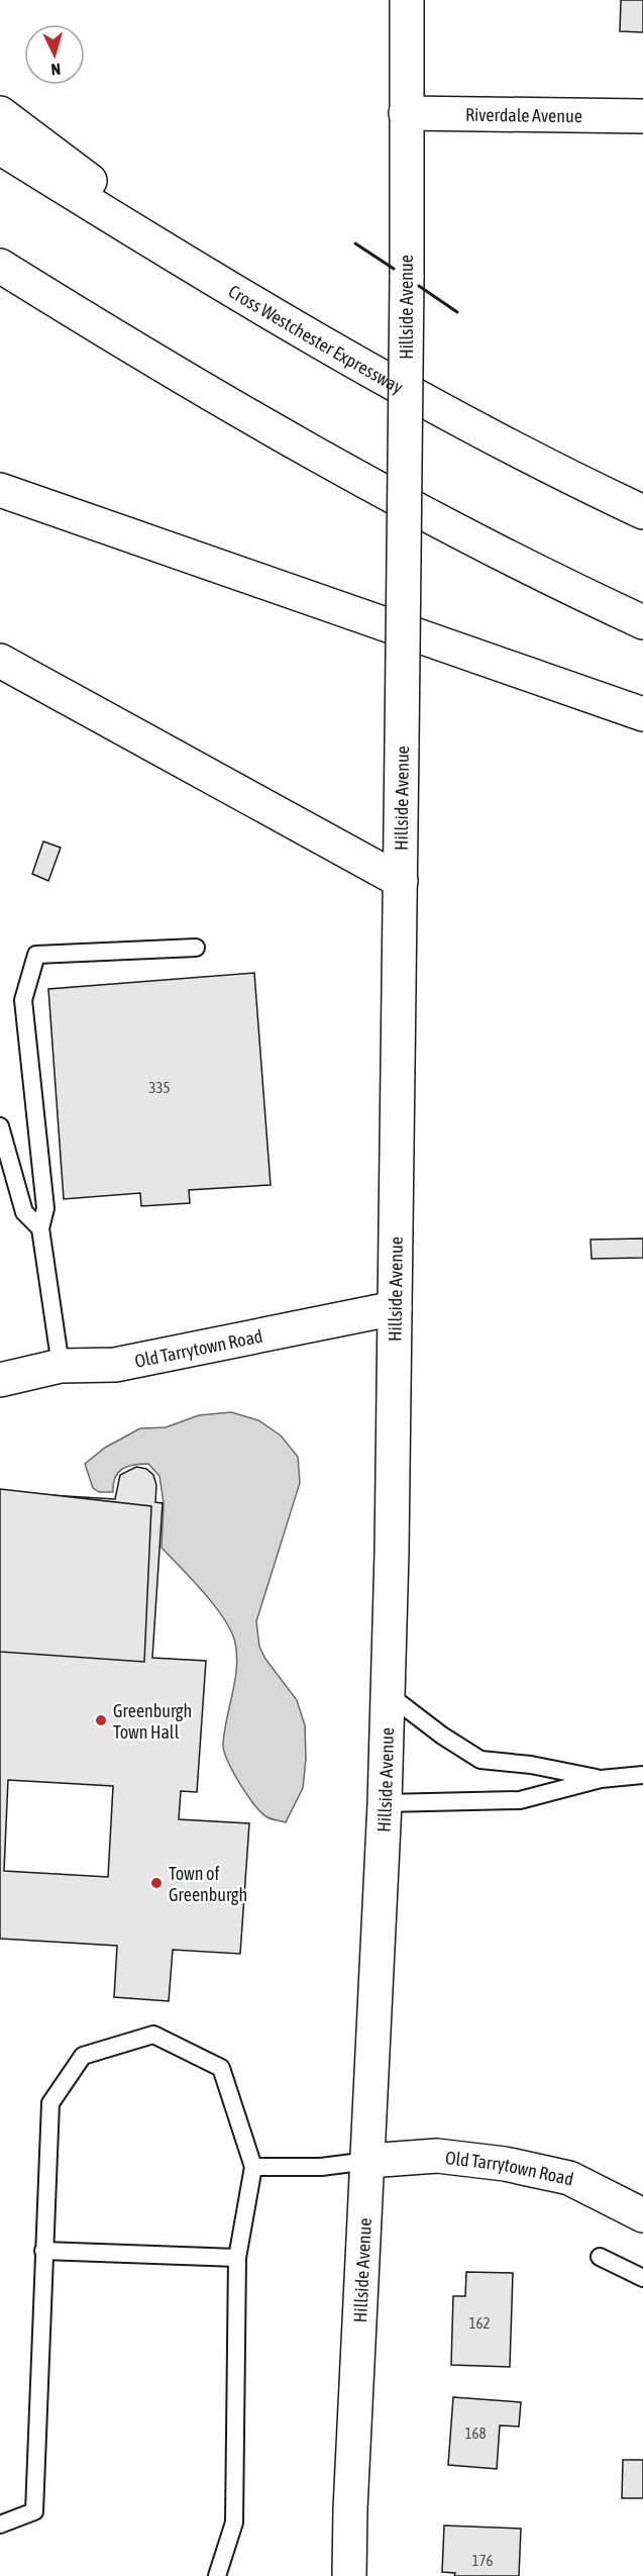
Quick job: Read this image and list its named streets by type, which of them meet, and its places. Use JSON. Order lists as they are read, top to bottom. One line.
{"streets":{"main road":["Riverdale Avenue","Hillside Avenue","Cross Westchester Expressway","Old Tarrytown Road"]},"crossings":[["Riverdale Avenue","Hillside Avenue"],["Hillside Avenue","Old Tarrytown Road"]],"places":["Greenburgh Town Hall","Town of Greenburgh"],"house_numbers":["335","162","168","176"],"north":"bottom"}
